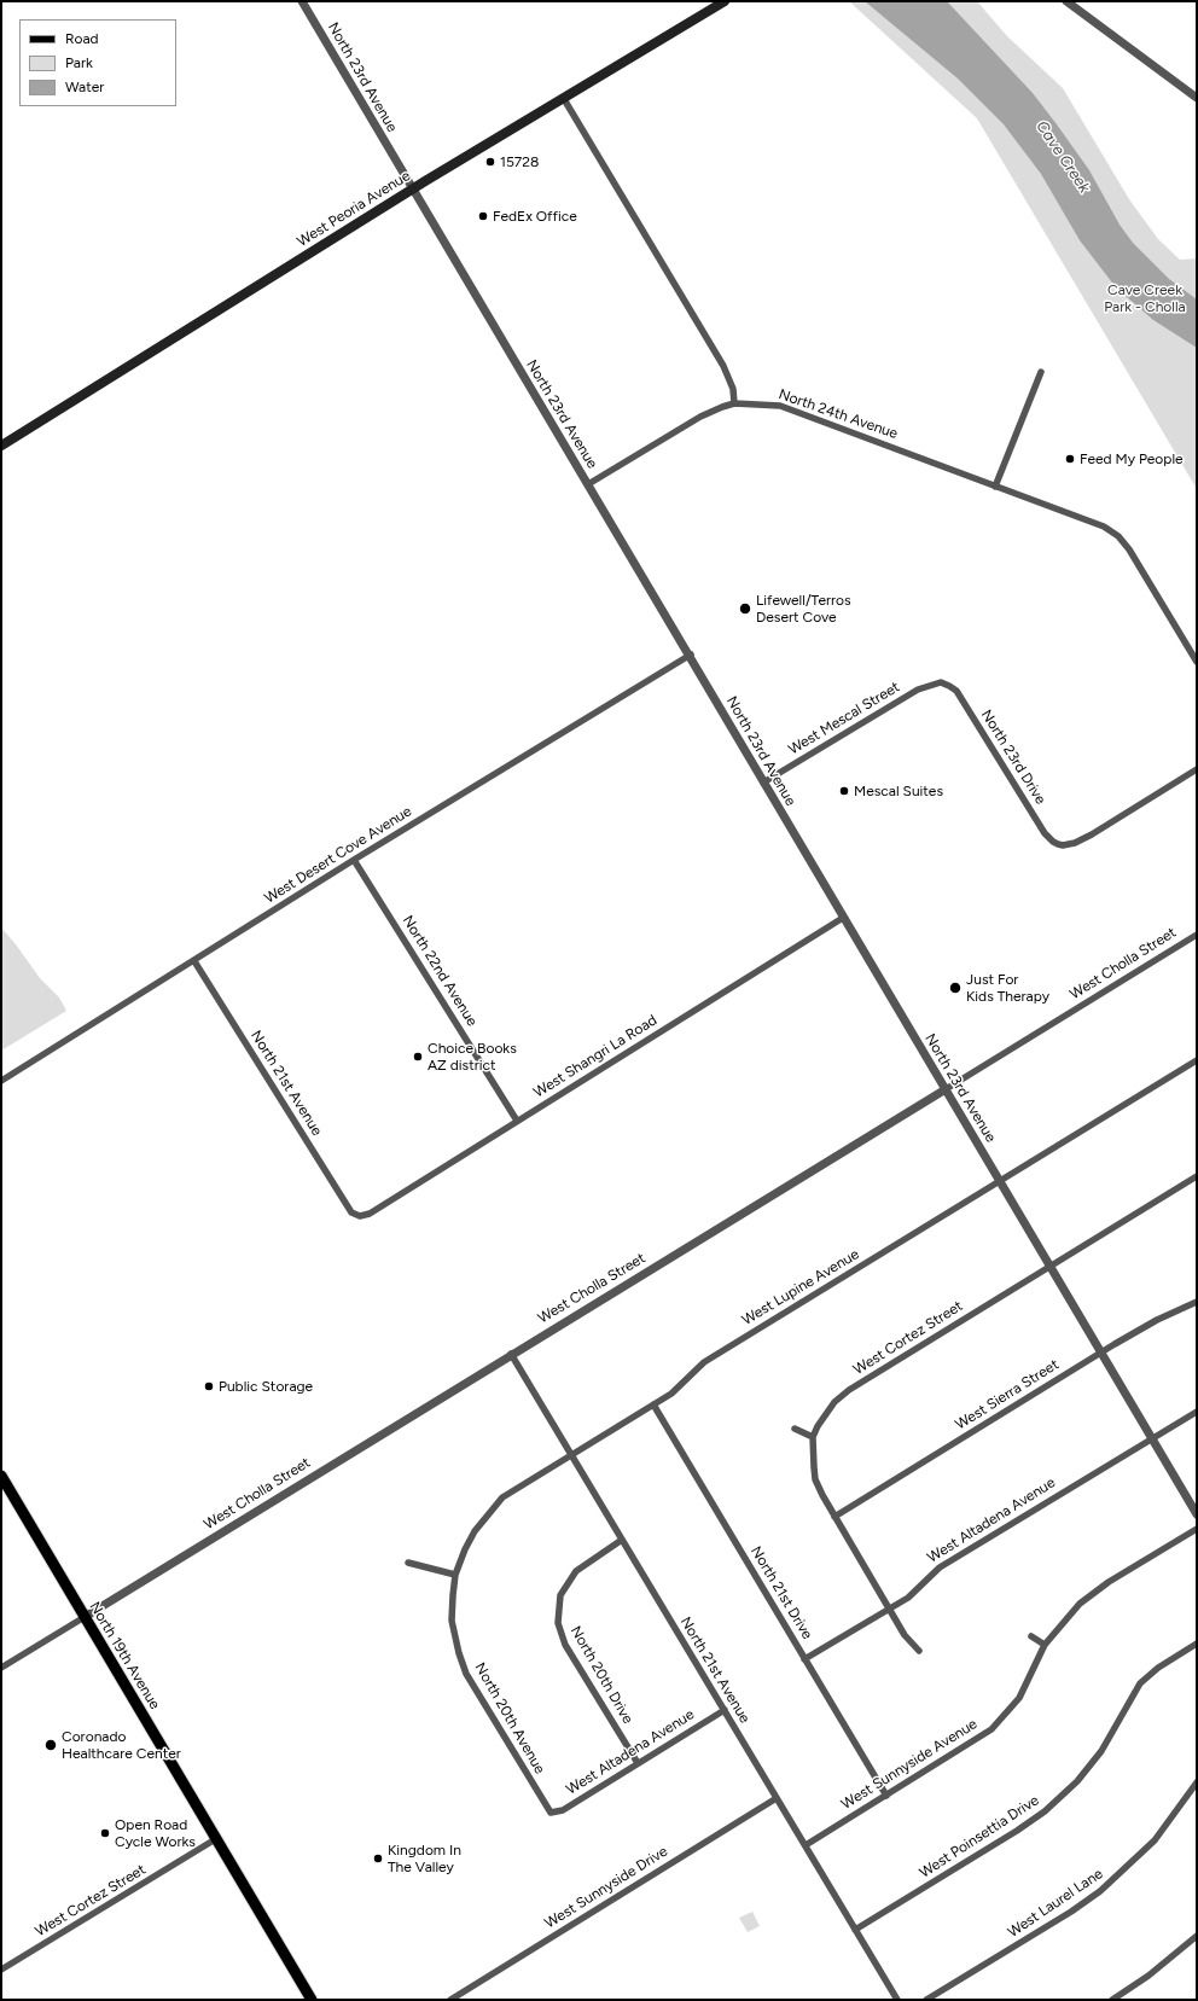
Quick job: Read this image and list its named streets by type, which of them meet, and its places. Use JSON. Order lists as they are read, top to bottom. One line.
{"streets":{"main road":["West Peoria Avenue","North 19th Avenue"],"street":["North 23rd Avenue","North 24th Avenue","West Mescal Street","North 23rd Drive","West Desert Cove Avenue","West Cholla Street","North 22nd Avenue","West Shangri La Road","North 21st Avenue","West Lupine Avenue","West Cortez Street","West Sierra Street","West Altadena Avenue","North 21st Drive","North 20th Drive","North 20th Avenue","West Sunnyside Avenue","West Poinsettia Drive","West Sunnyside Drive","West Laurel Lane"]},"crossings":[["North 23rd Avenue","West Peoria Avenue"],["North 23rd Avenue","West Mescal Street"],["North 23rd Avenue","West Desert Cove Avenue"],["North 23rd Avenue","West Cholla Street"],["North 23rd Avenue","West Shangri La Road"],["North 23rd Avenue","West Lupine Avenue"],["North 23rd Avenue","West Cortez Street"],["North 23rd Avenue","West Sierra Street"],["North 23rd Avenue","West Altadena Avenue"],["West Mescal Street","North 23rd Drive"],["West Desert Cove Avenue","North 22nd Avenue"],["West Desert Cove Avenue","North 21st Avenue"],["West Cholla Street","North 21st Avenue"],["West Cholla Street","North 19th Avenue"],["North 22nd Avenue","West Shangri La Road"],["West Shangri La Road","North 21st Avenue"],["North 21st Avenue","West Lupine Avenue"],["North 21st Avenue","West Altadena Avenue"],["North 21st Avenue","North 20th Drive"],["North 21st Avenue","West Sunnyside Avenue"],["North 21st Avenue","West Poinsettia Drive"],["North 21st Avenue","West Sunnyside Drive"],["West Lupine Avenue","North 21st Drive"],["West Lupine Avenue","North 20th Avenue"],["West Cortez Street","North 19th Avenue"],["West Altadena Avenue","North 21st Drive"],["West Altadena Avenue","North 20th Drive"],["West Altadena Avenue","North 20th Avenue"],["North 21st Drive","West Sunnyside Avenue"]],"water":["Cave Creek"],"parks":["Cave Creek Park - Cholla"],"places":["15728","FedEx Office","Feed My People","Lifewell/Terros Desert Cove","Mescal Suites","Just For Kids Therapy","Choice Books AZ district","Public Storage","Coronado Healthcare Center","Open Road Cycle Works","Kingdom In The Valley"],"legend":["Road","Park","Water"]}
